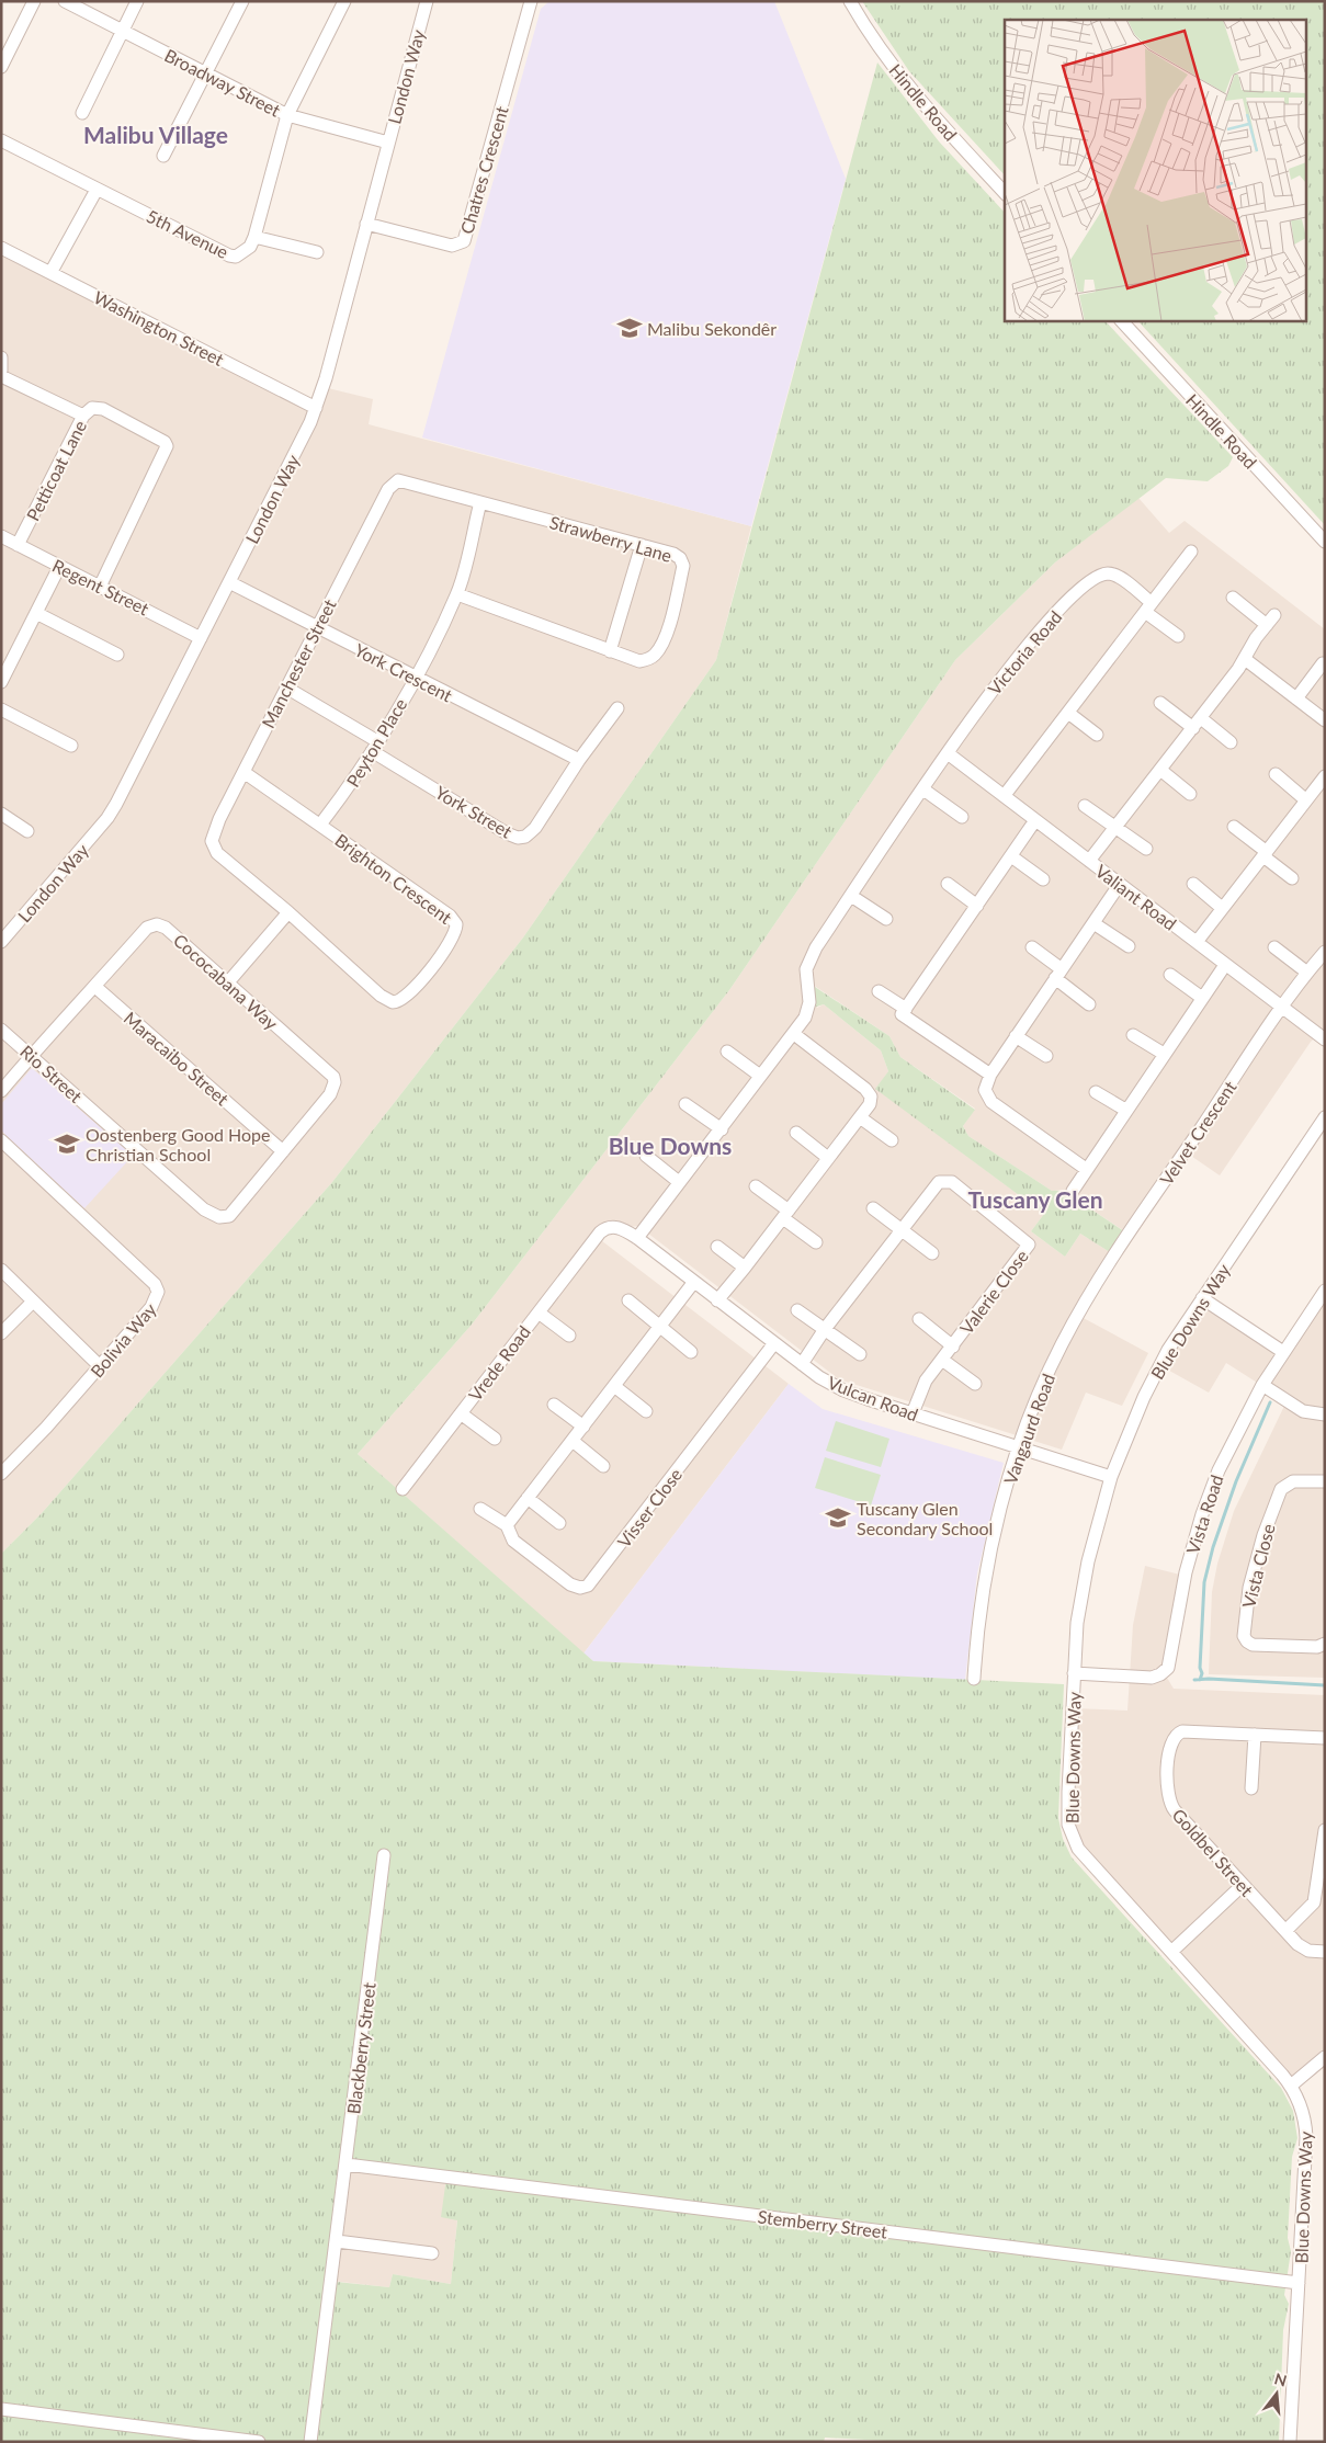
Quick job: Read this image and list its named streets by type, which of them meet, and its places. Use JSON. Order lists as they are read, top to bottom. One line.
{"streets":{"street":["London Way","Broadway Street","Hindle Road","Chatres Crescent","5th Avenue","Washington Street","Petticoat Lane","Strawberry Lane","Regent Street","Victoria Road","Manchester Street","York Crescent","Peyton Place","York Street","Brighton Crescent","Valiant Road","Cococabana Way","Maracaibo Street","Rio Street","Velvet Crescent","Valerie Close","Blue Downs Way","Bolivia Way","Vrede Road","Vulcan Road","Vangaurd Road","Visser Close","Vista Road","Vista Close","Goldbel Street","Blackberry Street","Stemberry Street"]},"crossings":[["London Way","Broadway Street"],["London Way","Chatres Crescent"],["London Way","Washington Street"],["London Way","Regent Street"],["London Way","York Crescent"],["Broadway Street","5th Avenue"],["Petticoat Lane","Regent Street"],["Strawberry Lane","Manchester Street"],["Strawberry Lane","Peyton Place"],["Victoria Road","Valiant Road"],["Victoria Road","Vulcan Road"],["Manchester Street","York Crescent"],["Manchester Street","York Street"],["Manchester Street","Brighton Crescent"],["York Crescent","Peyton Place"],["York Crescent","York Street"],["Peyton Place","York Street"],["Peyton Place","Brighton Crescent"],["Valiant Road","Velvet Crescent"],["Cococabana Way","Maracaibo Street"],["Cococabana Way","Rio Street"],["Velvet Crescent","Vangaurd Road"],["Valerie Close","Vulcan Road"],["Blue Downs Way","Vulcan Road"],["Blue Downs Way","Vista Road"],["Blue Downs Way","Stemberry Street"],["Vrede Road","Vulcan Road"],["Vulcan Road","Vangaurd Road"],["Vulcan Road","Visser Close"],["Blackberry Street","Stemberry Street"]],"districts":["Malibu Village","Blue Downs","Tuscany Glen"],"places":{"school or university":["Malibu Sekondêr","Oostenberg Good Hope Christian School","Tuscany Glen Secondary School"]},"north":"top"}
